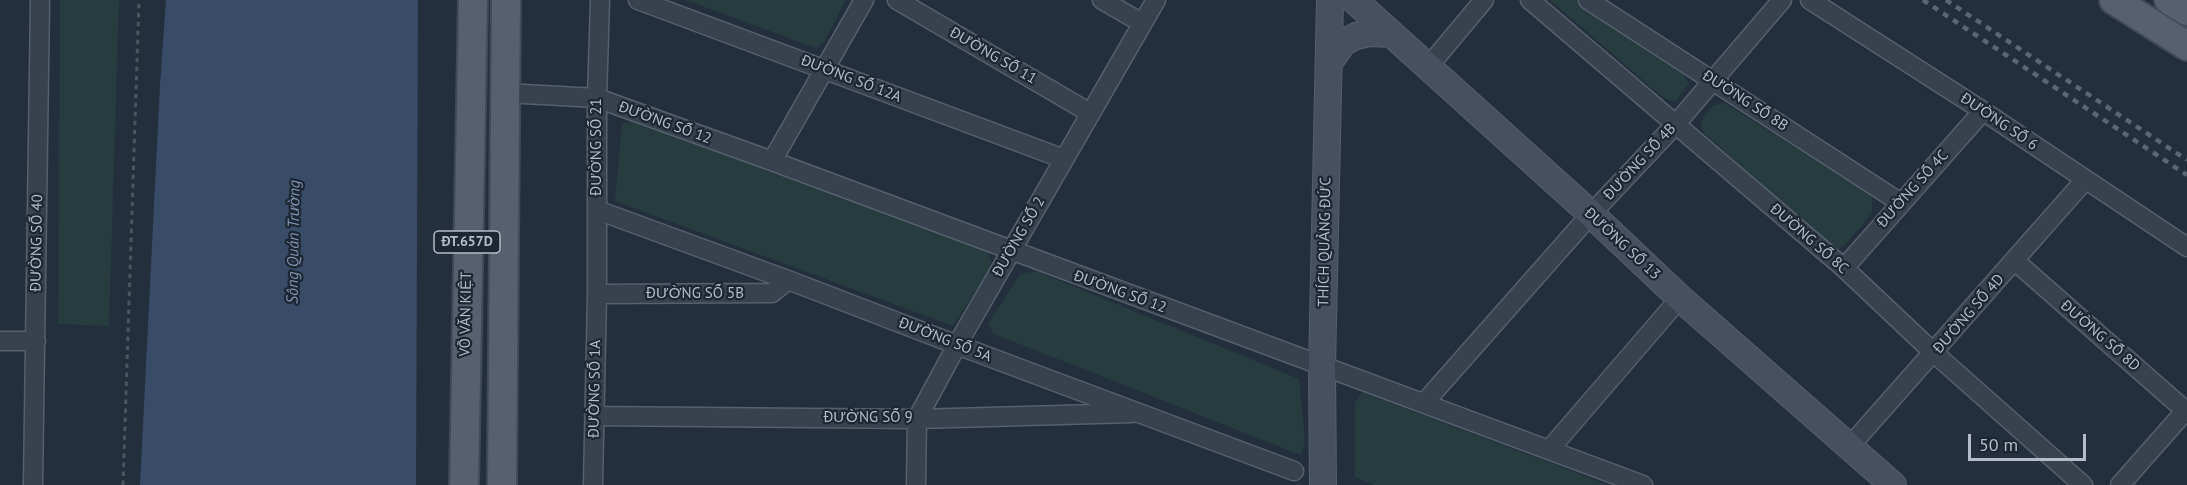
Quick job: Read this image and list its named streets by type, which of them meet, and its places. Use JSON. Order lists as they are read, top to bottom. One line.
{"streets":{"main road":["ĐT.657D","VÕ VĂN KIỆT"],"street":["ĐƯỜNG SỐ 11","ĐƯỜNG SỐ 12A","ĐƯỜNG SỐ 8B","ĐƯỜNG SỐ 6","ĐƯỜNG SỐ 12","ĐƯỜNG SỐ 21","ĐƯỜNG SỐ 4B","ĐƯỜNG SỐ 4C","ĐƯỜNG SỐ 2","ĐƯỜNG SỐ 8C","THÍCH QUẢNG ĐỨC","ĐƯỜNG SỐ 40","ĐƯỜNG SỐ 13","ĐƯỜNG SỐ 5B","ĐƯỜNG SỐ 4D","ĐƯỜNG SỐ 8D","ĐƯỜNG SỐ 5A","ĐƯỜNG SỐ 1A","ĐƯỜNG SỐ 9"]},"crossings":[["ĐƯỜNG SỐ 11","ĐƯỜNG SỐ 2"],["ĐƯỜNG SỐ 12A","ĐƯỜNG SỐ 2"],["ĐƯỜNG SỐ 8B","ĐƯỜNG SỐ 4B"],["ĐƯỜNG SỐ 8B","ĐƯỜNG SỐ 4C"],["ĐƯỜNG SỐ 6","ĐƯỜNG SỐ 4C"],["ĐƯỜNG SỐ 6","ĐƯỜNG SỐ 4D"],["ĐƯỜNG SỐ 12","ĐƯỜNG SỐ 21"],["ĐƯỜNG SỐ 12","ĐƯỜNG SỐ 4B"],["ĐƯỜNG SỐ 12","ĐƯỜNG SỐ 2"],["ĐƯỜNG SỐ 12","ĐT.657D"],["ĐƯỜNG SỐ 12","THÍCH QUẢNG ĐỨC"],["ĐƯỜNG SỐ 21","ĐƯỜNG SỐ 5B"],["ĐƯỜNG SỐ 21","ĐƯỜNG SỐ 5A"],["ĐƯỜNG SỐ 21","ĐƯỜNG SỐ 1A"],["ĐƯỜNG SỐ 4B","ĐƯỜNG SỐ 8C"],["ĐƯỜNG SỐ 4B","ĐƯỜNG SỐ 13"],["ĐƯỜNG SỐ 4C","ĐƯỜNG SỐ 8C"],["ĐƯỜNG SỐ 2","ĐƯỜNG SỐ 5A"],["ĐƯỜNG SỐ 2","ĐƯỜNG SỐ 9"],["ĐƯỜNG SỐ 8C","ĐƯỜNG SỐ 4D"],["ĐƯỜNG SỐ 13","ĐƯỜNG SỐ 4D"],["ĐƯỜNG SỐ 5B","ĐƯỜNG SỐ 5A"],["ĐƯỜNG SỐ 5B","ĐƯỜNG SỐ 1A"],["ĐƯỜNG SỐ 4D","ĐƯỜNG SỐ 8D"],["ĐƯỜNG SỐ 5A","ĐƯỜNG SỐ 9"],["ĐƯỜNG SỐ 1A","ĐƯỜNG SỐ 9"]],"water":["Sông Quán Trường"],"scale_bar":"50 m"}
